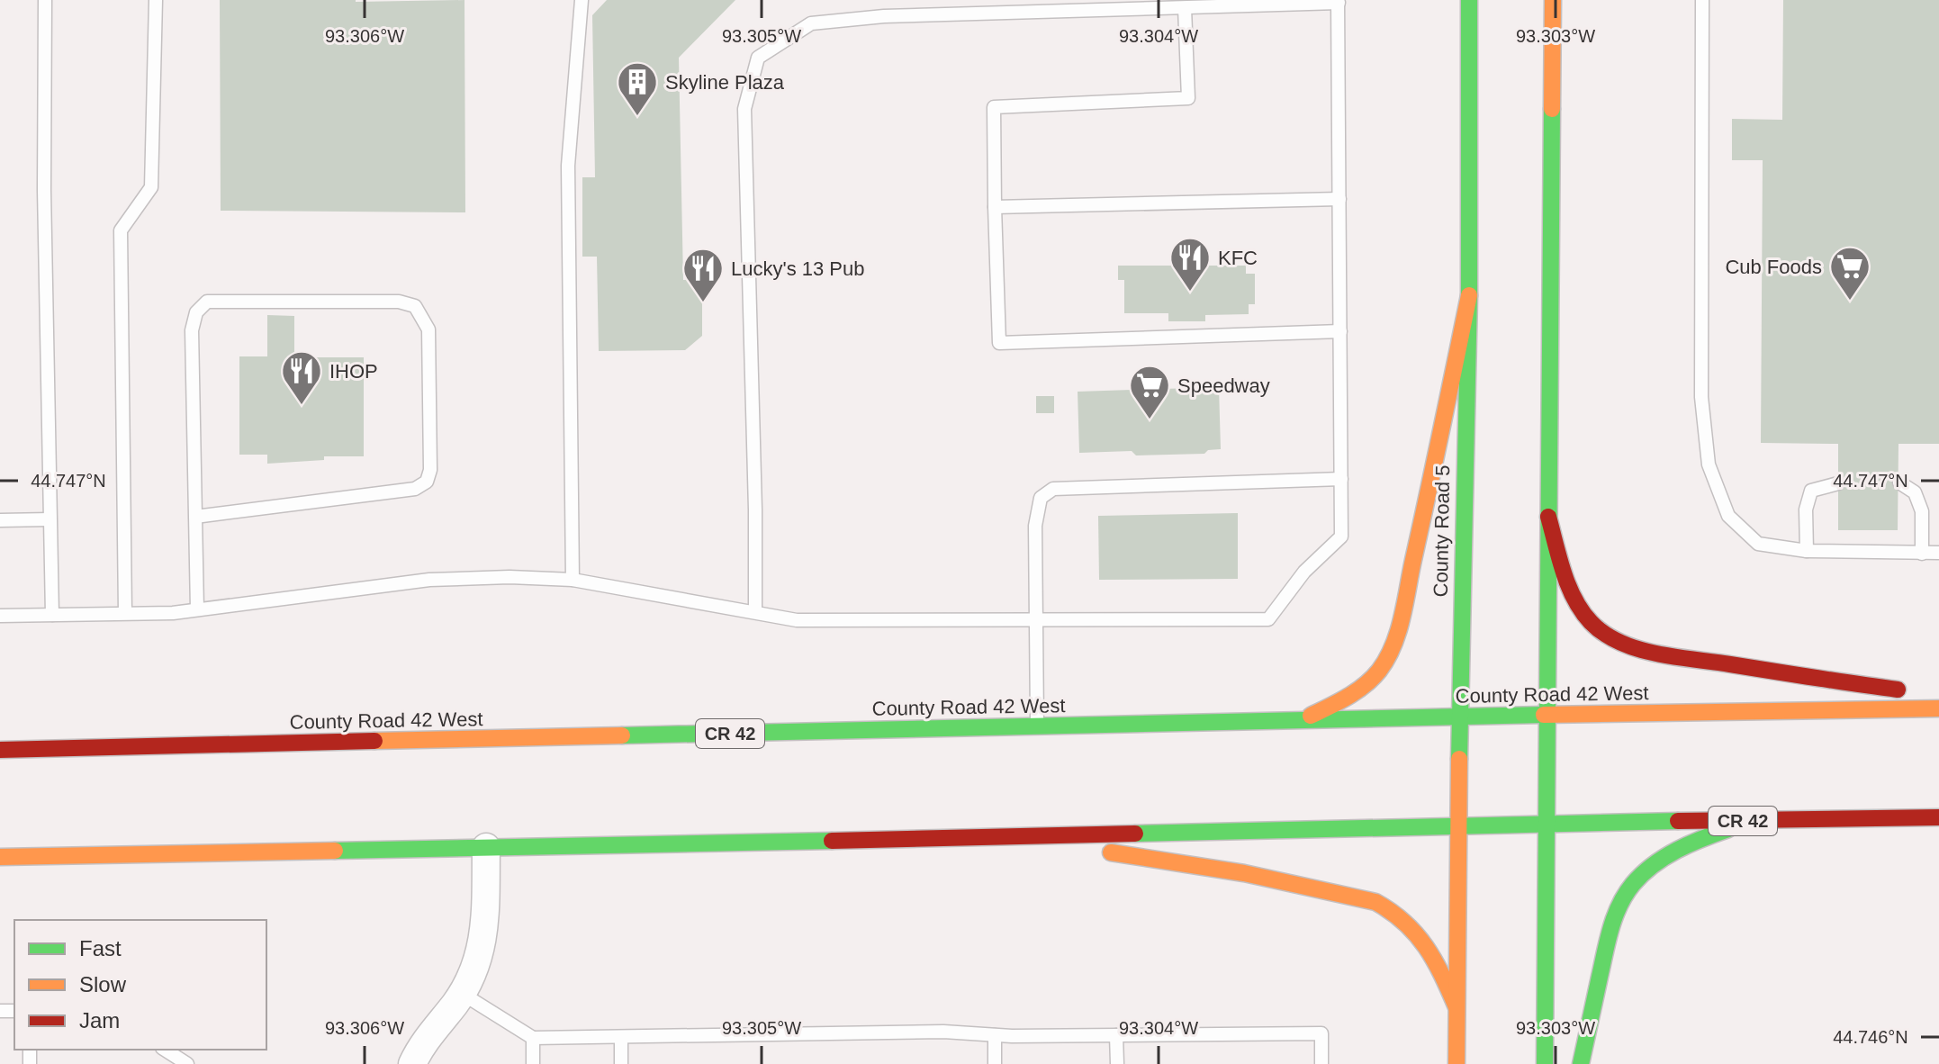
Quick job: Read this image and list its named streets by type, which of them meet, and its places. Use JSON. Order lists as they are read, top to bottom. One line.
{"streets":{"main road":["County Road 5","County Road 42 West","CR 42"]},"crossings":[["County Road 5","County Road 42 West"],["County Road 5","CR 42"]],"places":{"building":["Skyline Plaza"],"restaurant":["KFC","Lucky's 13 Pub","IHOP"],"supermarket":["Cub Foods","Speedway"]},"legend":["Fast","Slow","Jam"],"coordinates":["93.306°W","93.305°W","93.304°W","93.303°W","44.747°N","44.746°N"]}
